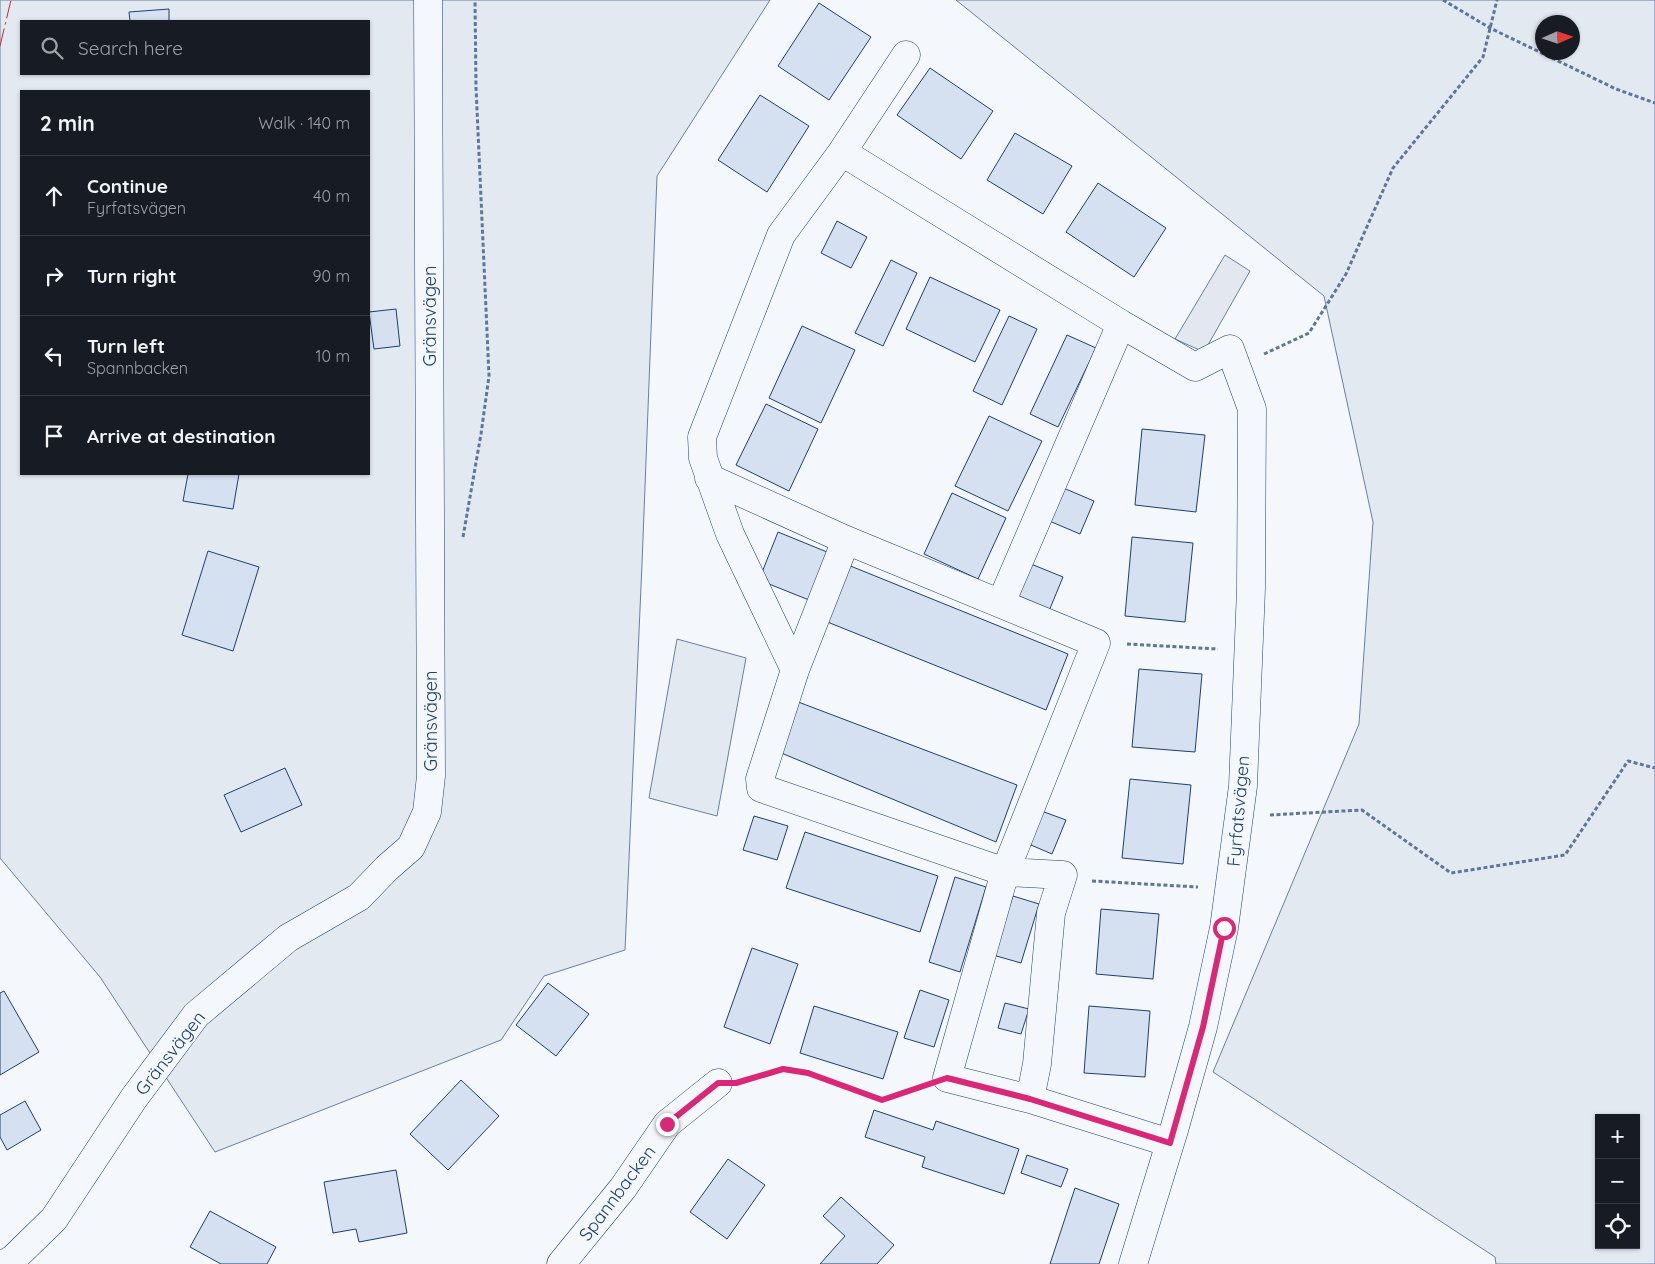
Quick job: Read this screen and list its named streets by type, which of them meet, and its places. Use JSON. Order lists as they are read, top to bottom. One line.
{"streets":{"street":["Gränsvägen","Fyrfatsvägen","Spannbacken"]},"north":"right","page":{"search":"Search here","heading":["2 min","Walk · 140 m"],"list":[["Continue","Fyrfatsvägen","40 m"],["Turn right","90 m"],["Turn left","Spannbacken","10 m"],"Arrive at destination"],"map_buttons":["+","−"]}}
